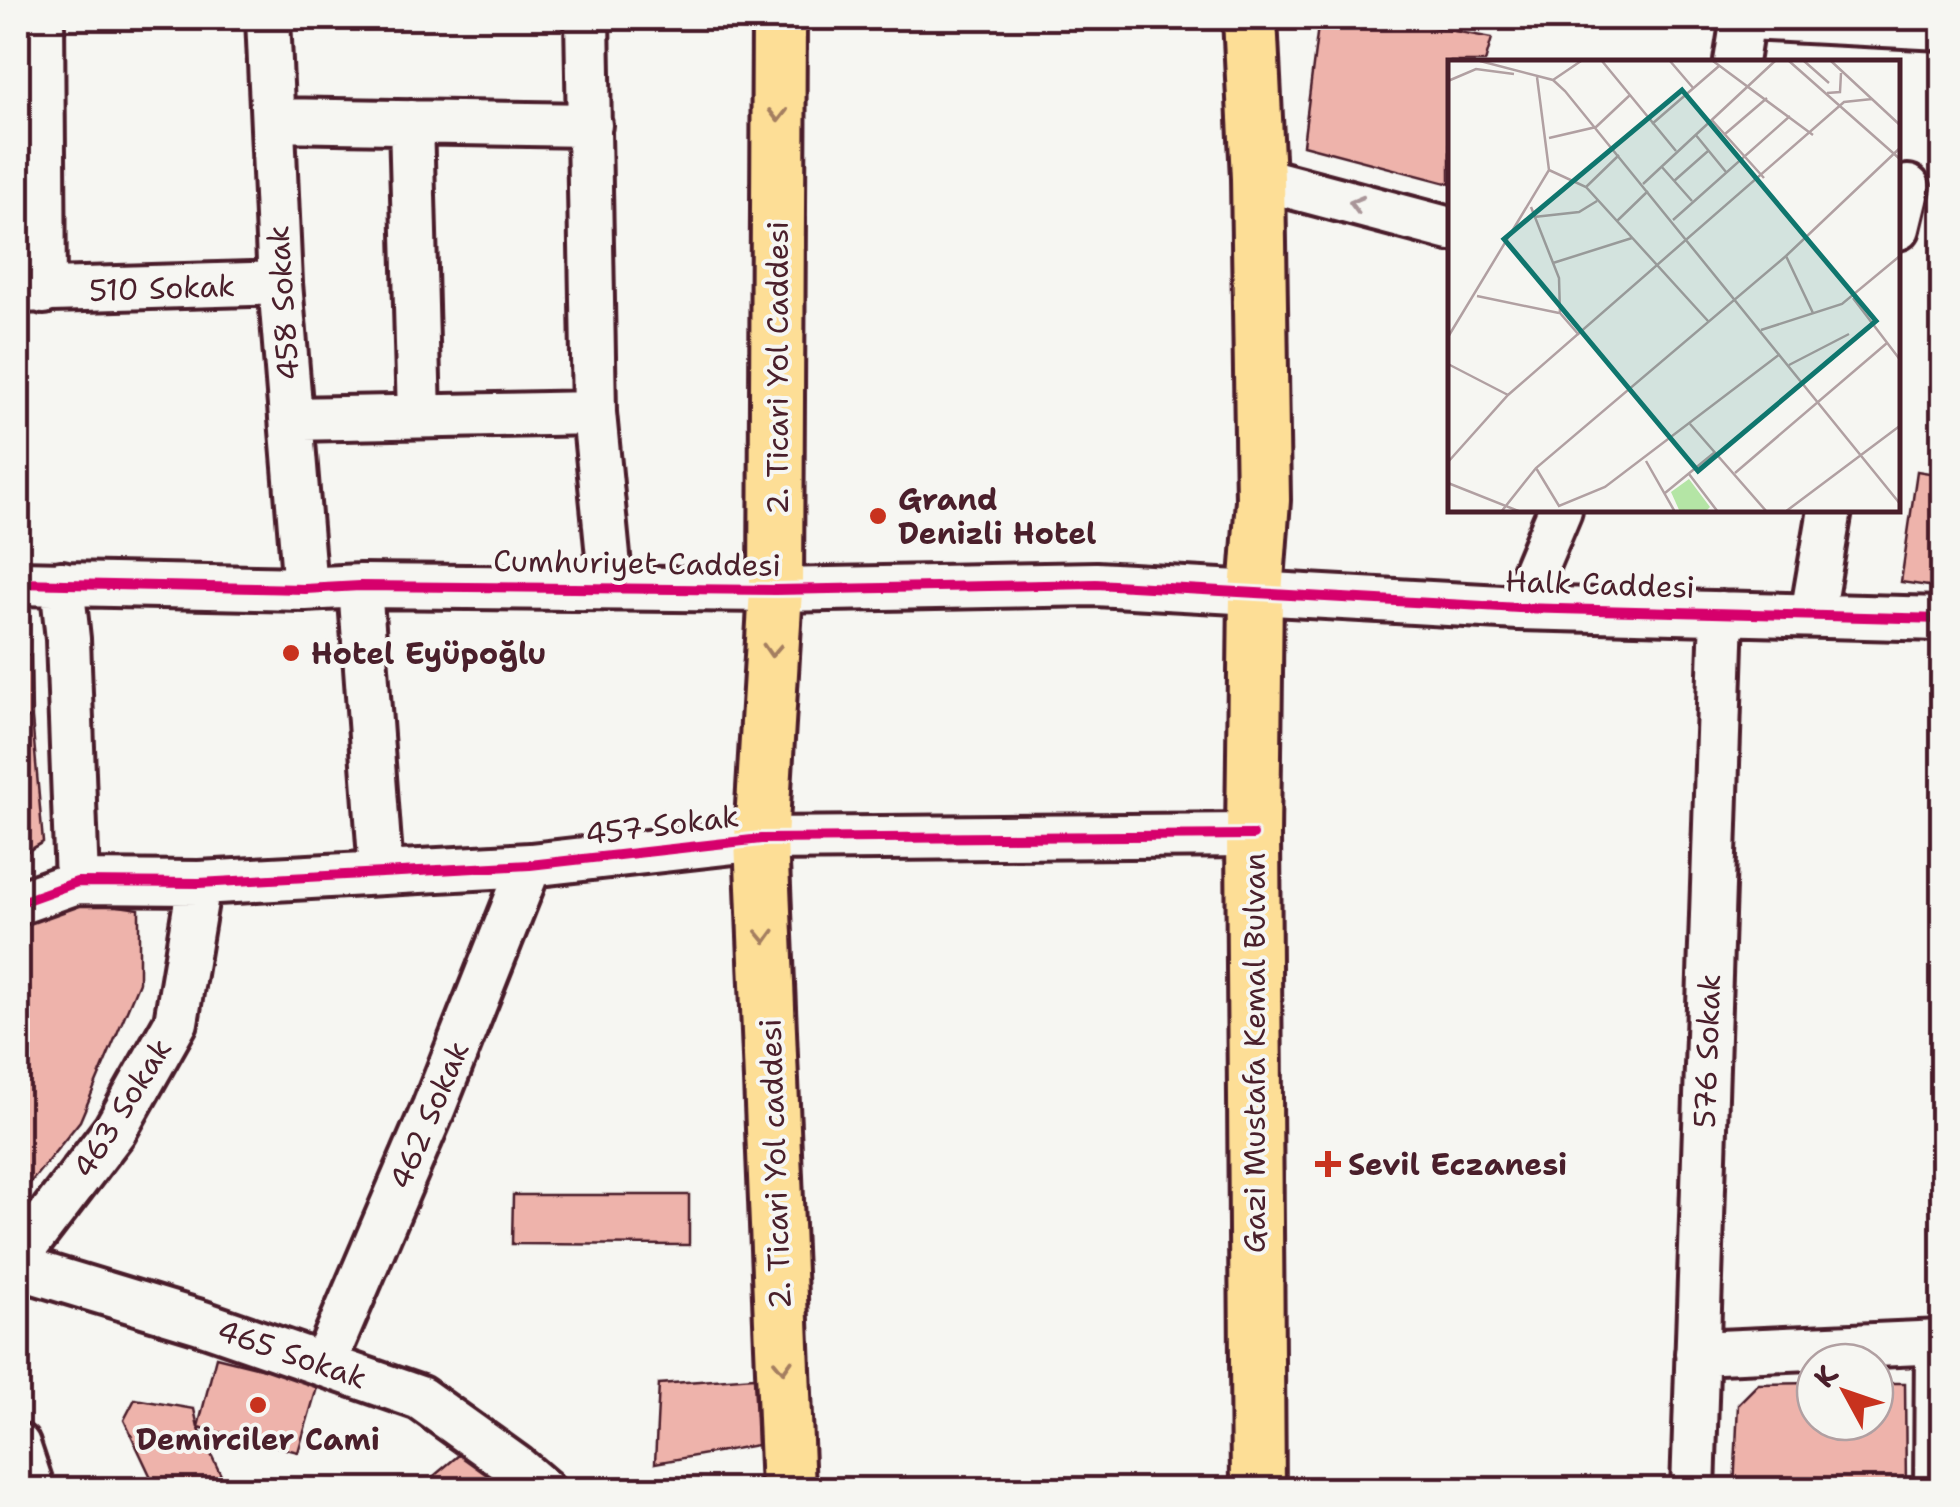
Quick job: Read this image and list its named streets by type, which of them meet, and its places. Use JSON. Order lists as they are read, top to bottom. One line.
{"streets":{"main road":["2. Ticari Yol Caddesi","Gazi Mustafa Kemal Bulvan","2. Ticari Yol caddesi"],"street":["510 Sokak","458 Sokak","Cumhuriyet Caddesi","Halk Caddesi","457 Sokak","576 Sokak","463 Sokak","462 Sokak","465 Sokak"]},"crossings":[["510 Sokak","458 Sokak"],["458 Sokak","Cumhuriyet Caddesi"],["2. Ticari Yol Caddesi","Cumhuriyet Caddesi"],["2. Ticari Yol Caddesi","457 Sokak"],["2. Ticari Yol Caddesi","2. Ticari Yol caddesi"],["Cumhuriyet Caddesi","Halk Caddesi"],["Cumhuriyet Caddesi","Gazi Mustafa Kemal Bulvan"],["Halk Caddesi","576 Sokak"],["Halk Caddesi","Gazi Mustafa Kemal Bulvan"],["457 Sokak","Gazi Mustafa Kemal Bulvan"],["457 Sokak","463 Sokak"],["457 Sokak","462 Sokak"],["457 Sokak","2. Ticari Yol caddesi"],["462 Sokak","465 Sokak"]],"one_way":["2. Ticari Yol Caddesi","2. Ticari Yol caddesi"],"places":{"other":["Grand Denizli Hotel","Hotel Eyüpoğlu","Demirciler Cami"],"health":["Sevil Eczanesi"]},"north":"top left"}
